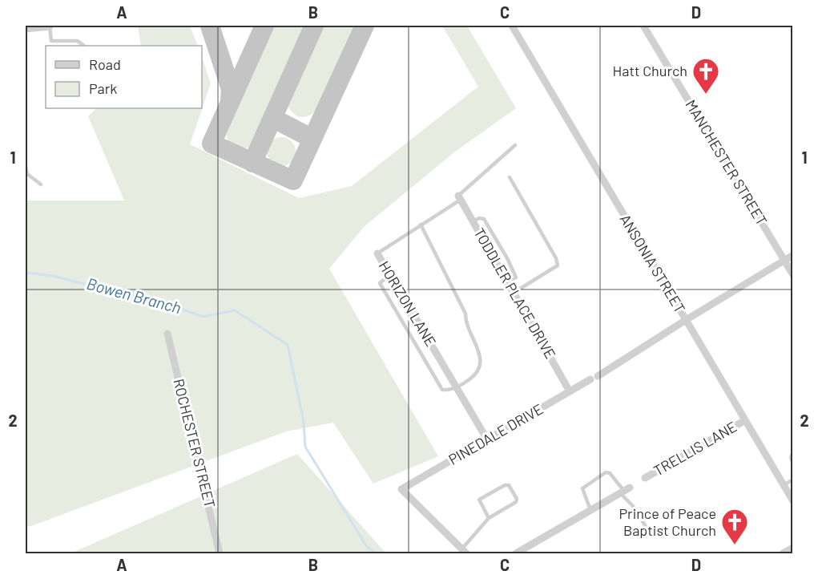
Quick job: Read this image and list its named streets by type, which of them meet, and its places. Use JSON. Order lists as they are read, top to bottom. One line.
{"streets":{"street":["MANCHESTER STREET","ANSONIA STREET","TODDLER PLACE DRIVE","HORIZON LANE","PINEDALE DRIVE","ROCHESTER STREET","TRELLIS LANE"]},"crossings":[["MANCHESTER STREET","PINEDALE DRIVE"],["ANSONIA STREET","PINEDALE DRIVE"],["ANSONIA STREET","TRELLIS LANE"],["TODDLER PLACE DRIVE","HORIZON LANE"],["TODDLER PLACE DRIVE","PINEDALE DRIVE"],["HORIZON LANE","PINEDALE DRIVE"]],"water":["Bowen Branch"],"places":{"church":["Hatt Church","Prince of Peace Baptist Church"]},"legend":["Road","Park"],"grid":{"columns":["A","B","C","D"],"rows":["1","2"]}}
